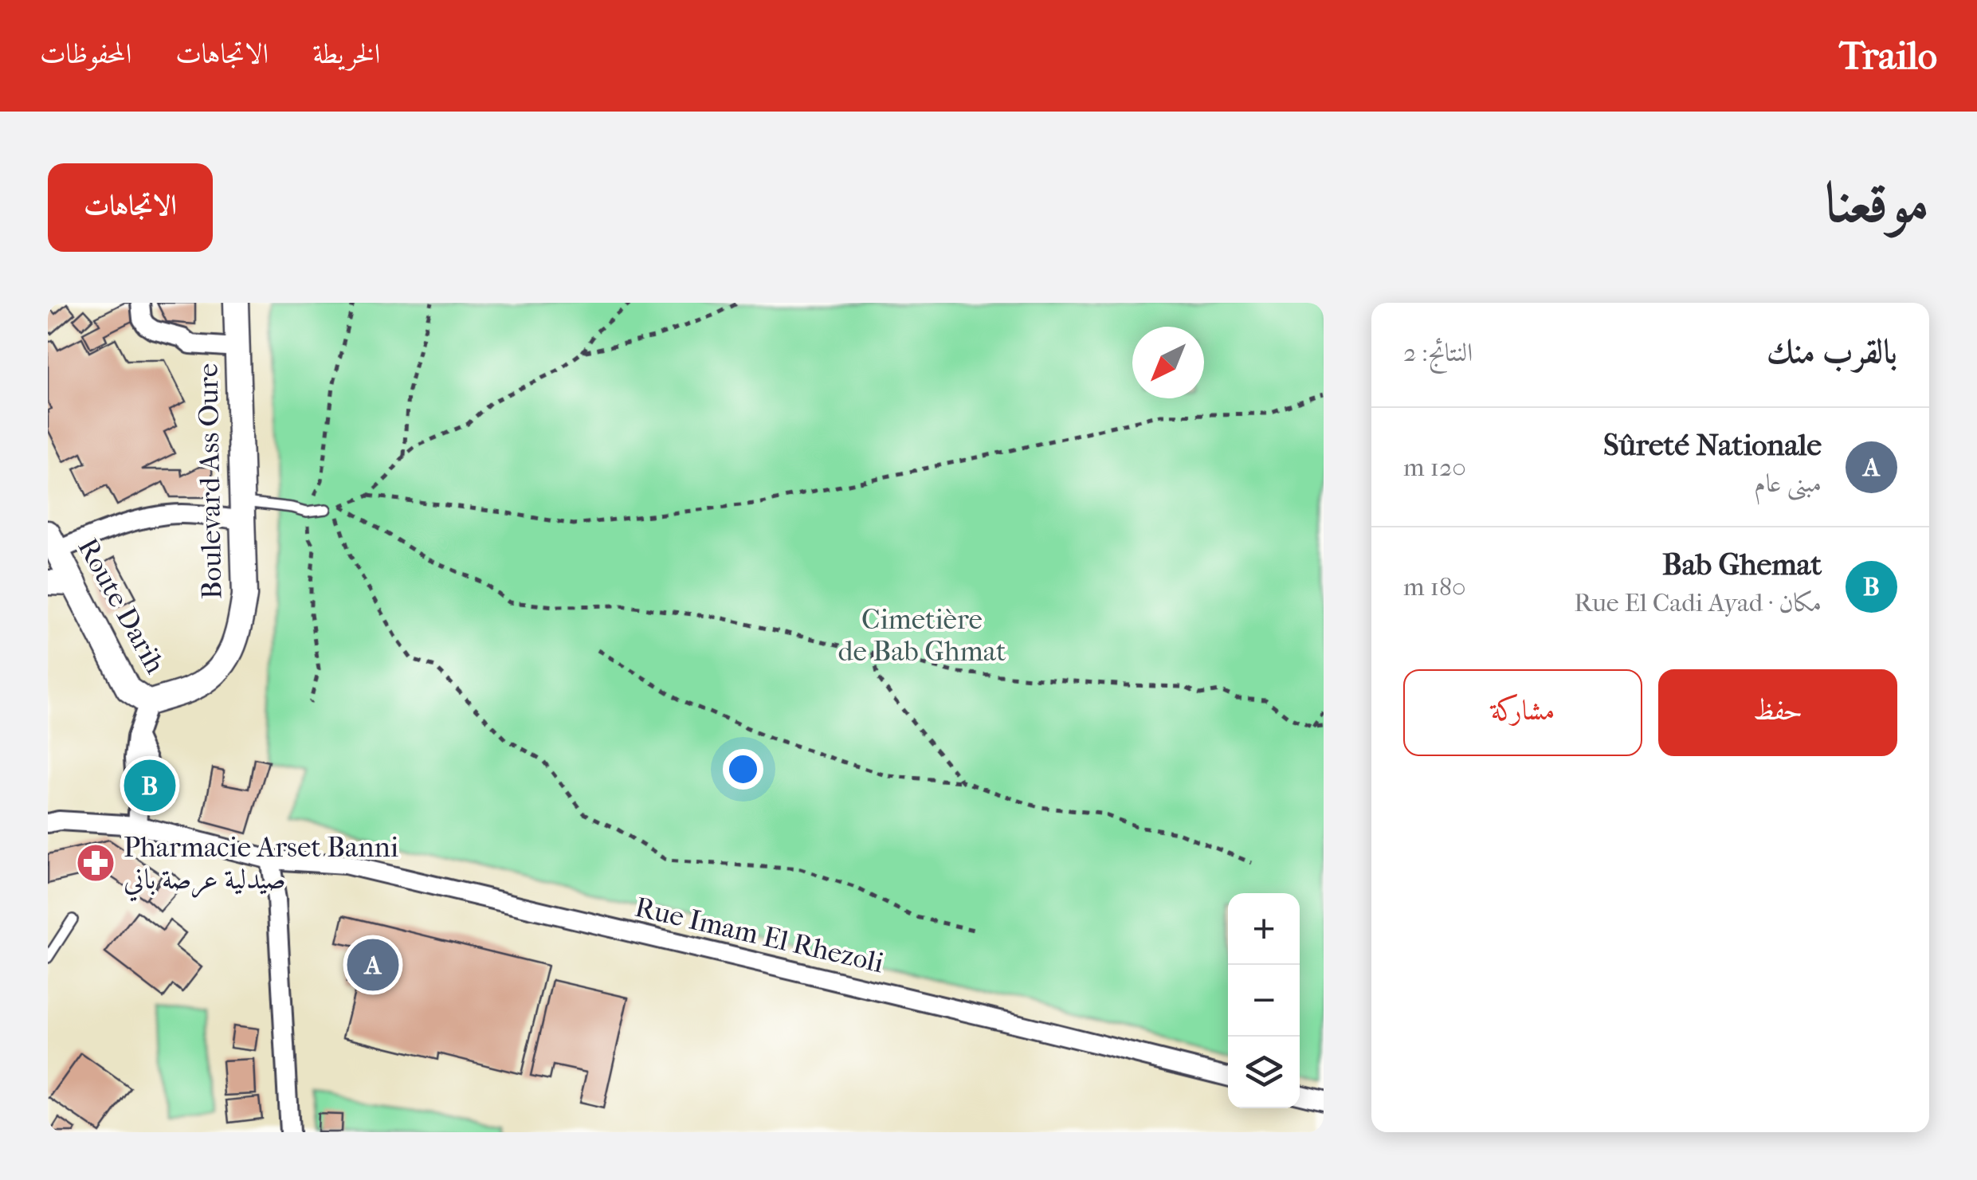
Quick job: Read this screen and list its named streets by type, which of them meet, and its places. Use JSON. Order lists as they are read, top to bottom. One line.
{"streets":{"street":["Boulevard Ass Oure","Route Darih","Rue Imam El Rhezoli"]},"crossings":[["Boulevard Ass Oure","Route Darih"]],"parks":["Cimetière de Bab Ghmat"],"places":{"pharmacy":["Pharmacie Arset Banni صيدلية عرصة باني"]},"north":"bottom left","page":{"header":"Trailo","nav":["الخريطة","الاتجاهات","المحفوظات"],"title":"موقعنا","buttons":["الاتجاهات",["حفظ","مشاركة"]],"heading":["بالقرب منك","النتائج: 2"],"list":[{"mark":"A","name":"Sûreté Nationale","note":"مبنى عام","value":"120 m"},{"mark":"B","name":"Bab Ghemat","note":"مكان · Rue El Cadi Ayad","value":"180 m"}],"pins":["B","A"],"map_buttons":["+","−"]}}
